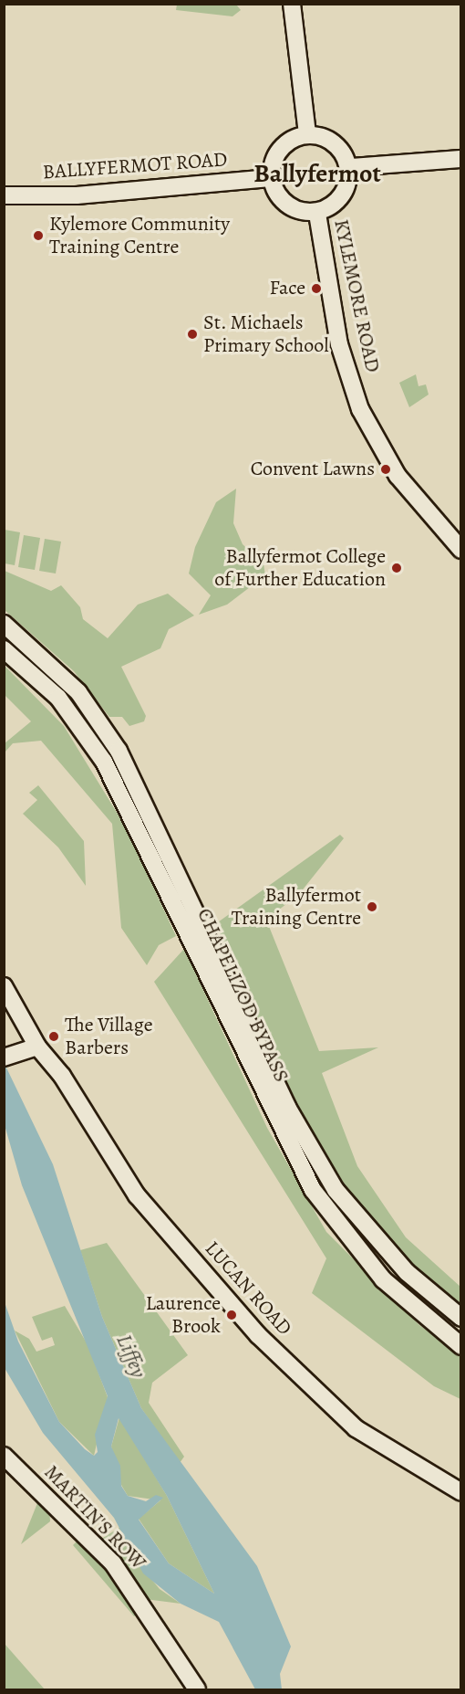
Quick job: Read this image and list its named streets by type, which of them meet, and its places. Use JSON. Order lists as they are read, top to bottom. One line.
{"streets":{"main road":["BALLYFERMOT ROAD","KYLEMORE ROAD","CHAPELIZOD BYPASS","LUCAN ROAD","MARTIN'S ROW"]},"crossings":[["BALLYFERMOT ROAD","KYLEMORE ROAD"]],"districts":["Ballyfermot"],"water":["Liffey"],"places":["Kylemore Community Training Centre","Face","St. Michaels Primary School","Convent Lawns","Ballyfermot College of Further Education","Ballyfermot Training Centre","The Village Barbers","Laurence Brook"]}
